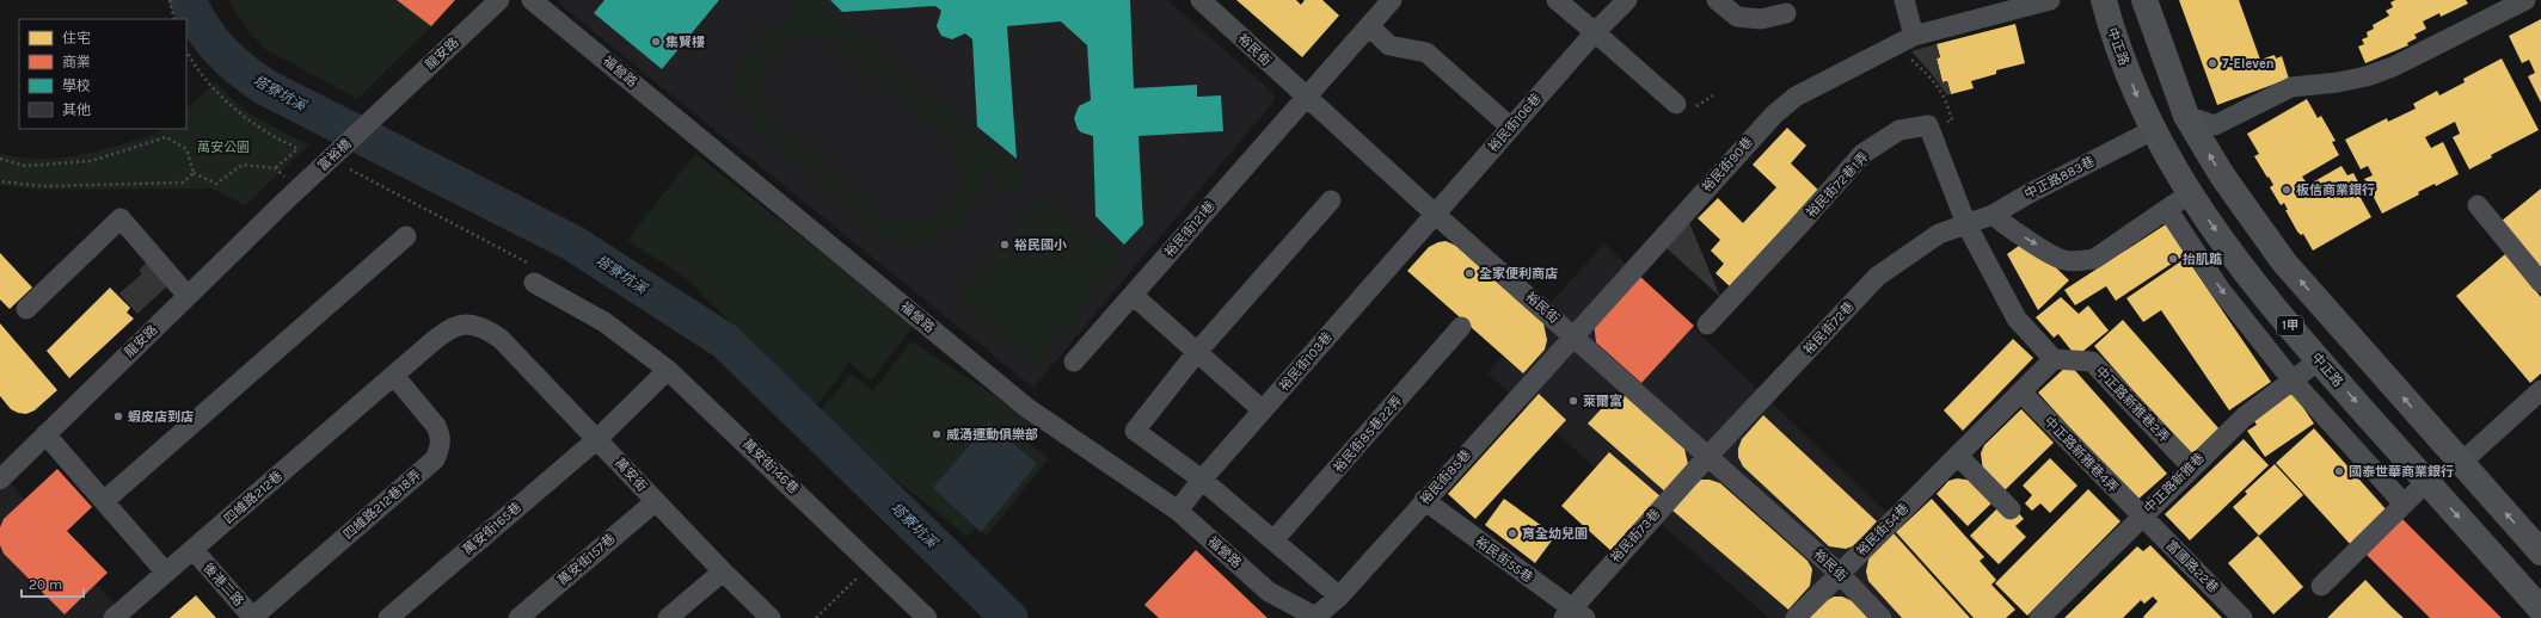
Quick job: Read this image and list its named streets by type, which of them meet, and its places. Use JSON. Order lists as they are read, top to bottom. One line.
{"streets":{"main road":["中正路","1甲"],"street":["裕民街","龍安路","福營路","裕民街106巷","富裕橋","裕民街90巷","中正路883巷","裕民街72巷1弄","裕民街121巷","裕民街72巷","裕民街103巷","中正路新雅巷2弄","裕民街85巷22弄","中正路新雅巷4弄","萬安街146巷","萬安街","裕民街85巷","中正路新雅巷","四維路212巷","四維路212巷18弄","萬安街165巷","裕民街54巷","裕民街73巷","萬安街157巷","裕民街55巷","富國路22巷","後港二路"]},"crossings":[["中正路","中正路883巷"],["中正路","中正路新雅巷"],["裕民街","裕民街106巷"],["裕民街","裕民街90巷"],["裕民街","裕民街121巷"],["裕民街","裕民街72巷"],["裕民街","裕民街103巷"],["裕民街","裕民街85巷"],["裕民街","裕民街54巷"],["裕民街","裕民街73巷"],["龍安路","富裕橋"],["福營路","裕民街103巷"],["福營路","裕民街85巷"],["裕民街106巷","裕民街103巷"],["裕民街90巷","裕民街85巷"],["中正路883巷","裕民街72巷"],["裕民街72巷","裕民街73巷"],["中正路新雅巷2弄","中正路新雅巷"],["中正路新雅巷4弄","中正路新雅巷"],["中正路新雅巷4弄","富國路22巷"],["萬安街","四維路212巷"],["萬安街","萬安街165巷"],["萬安街","萬安街157巷"],["裕民街85巷","裕民街55巷"],["中正路新雅巷","富國路22巷"],["四維路212巷","四維路212巷18弄"],["四維路212巷","後港二路"],["四維路212巷18弄","後港二路"],["裕民街73巷","裕民街55巷"]],"water":["塔寮坑溪"],"parks":["萬安公園"],"places":["集賢樓","7-Eleven","板信商業銀行","裕民國小","抬肌踮","全家便利商店","萊爾富","蝦皮店到店","威湧運動俱樂部","國泰世華商業銀行","育全幼兒園"],"legend":["住宅","商業","學校","其他"],"scale_bar":"20 m"}
